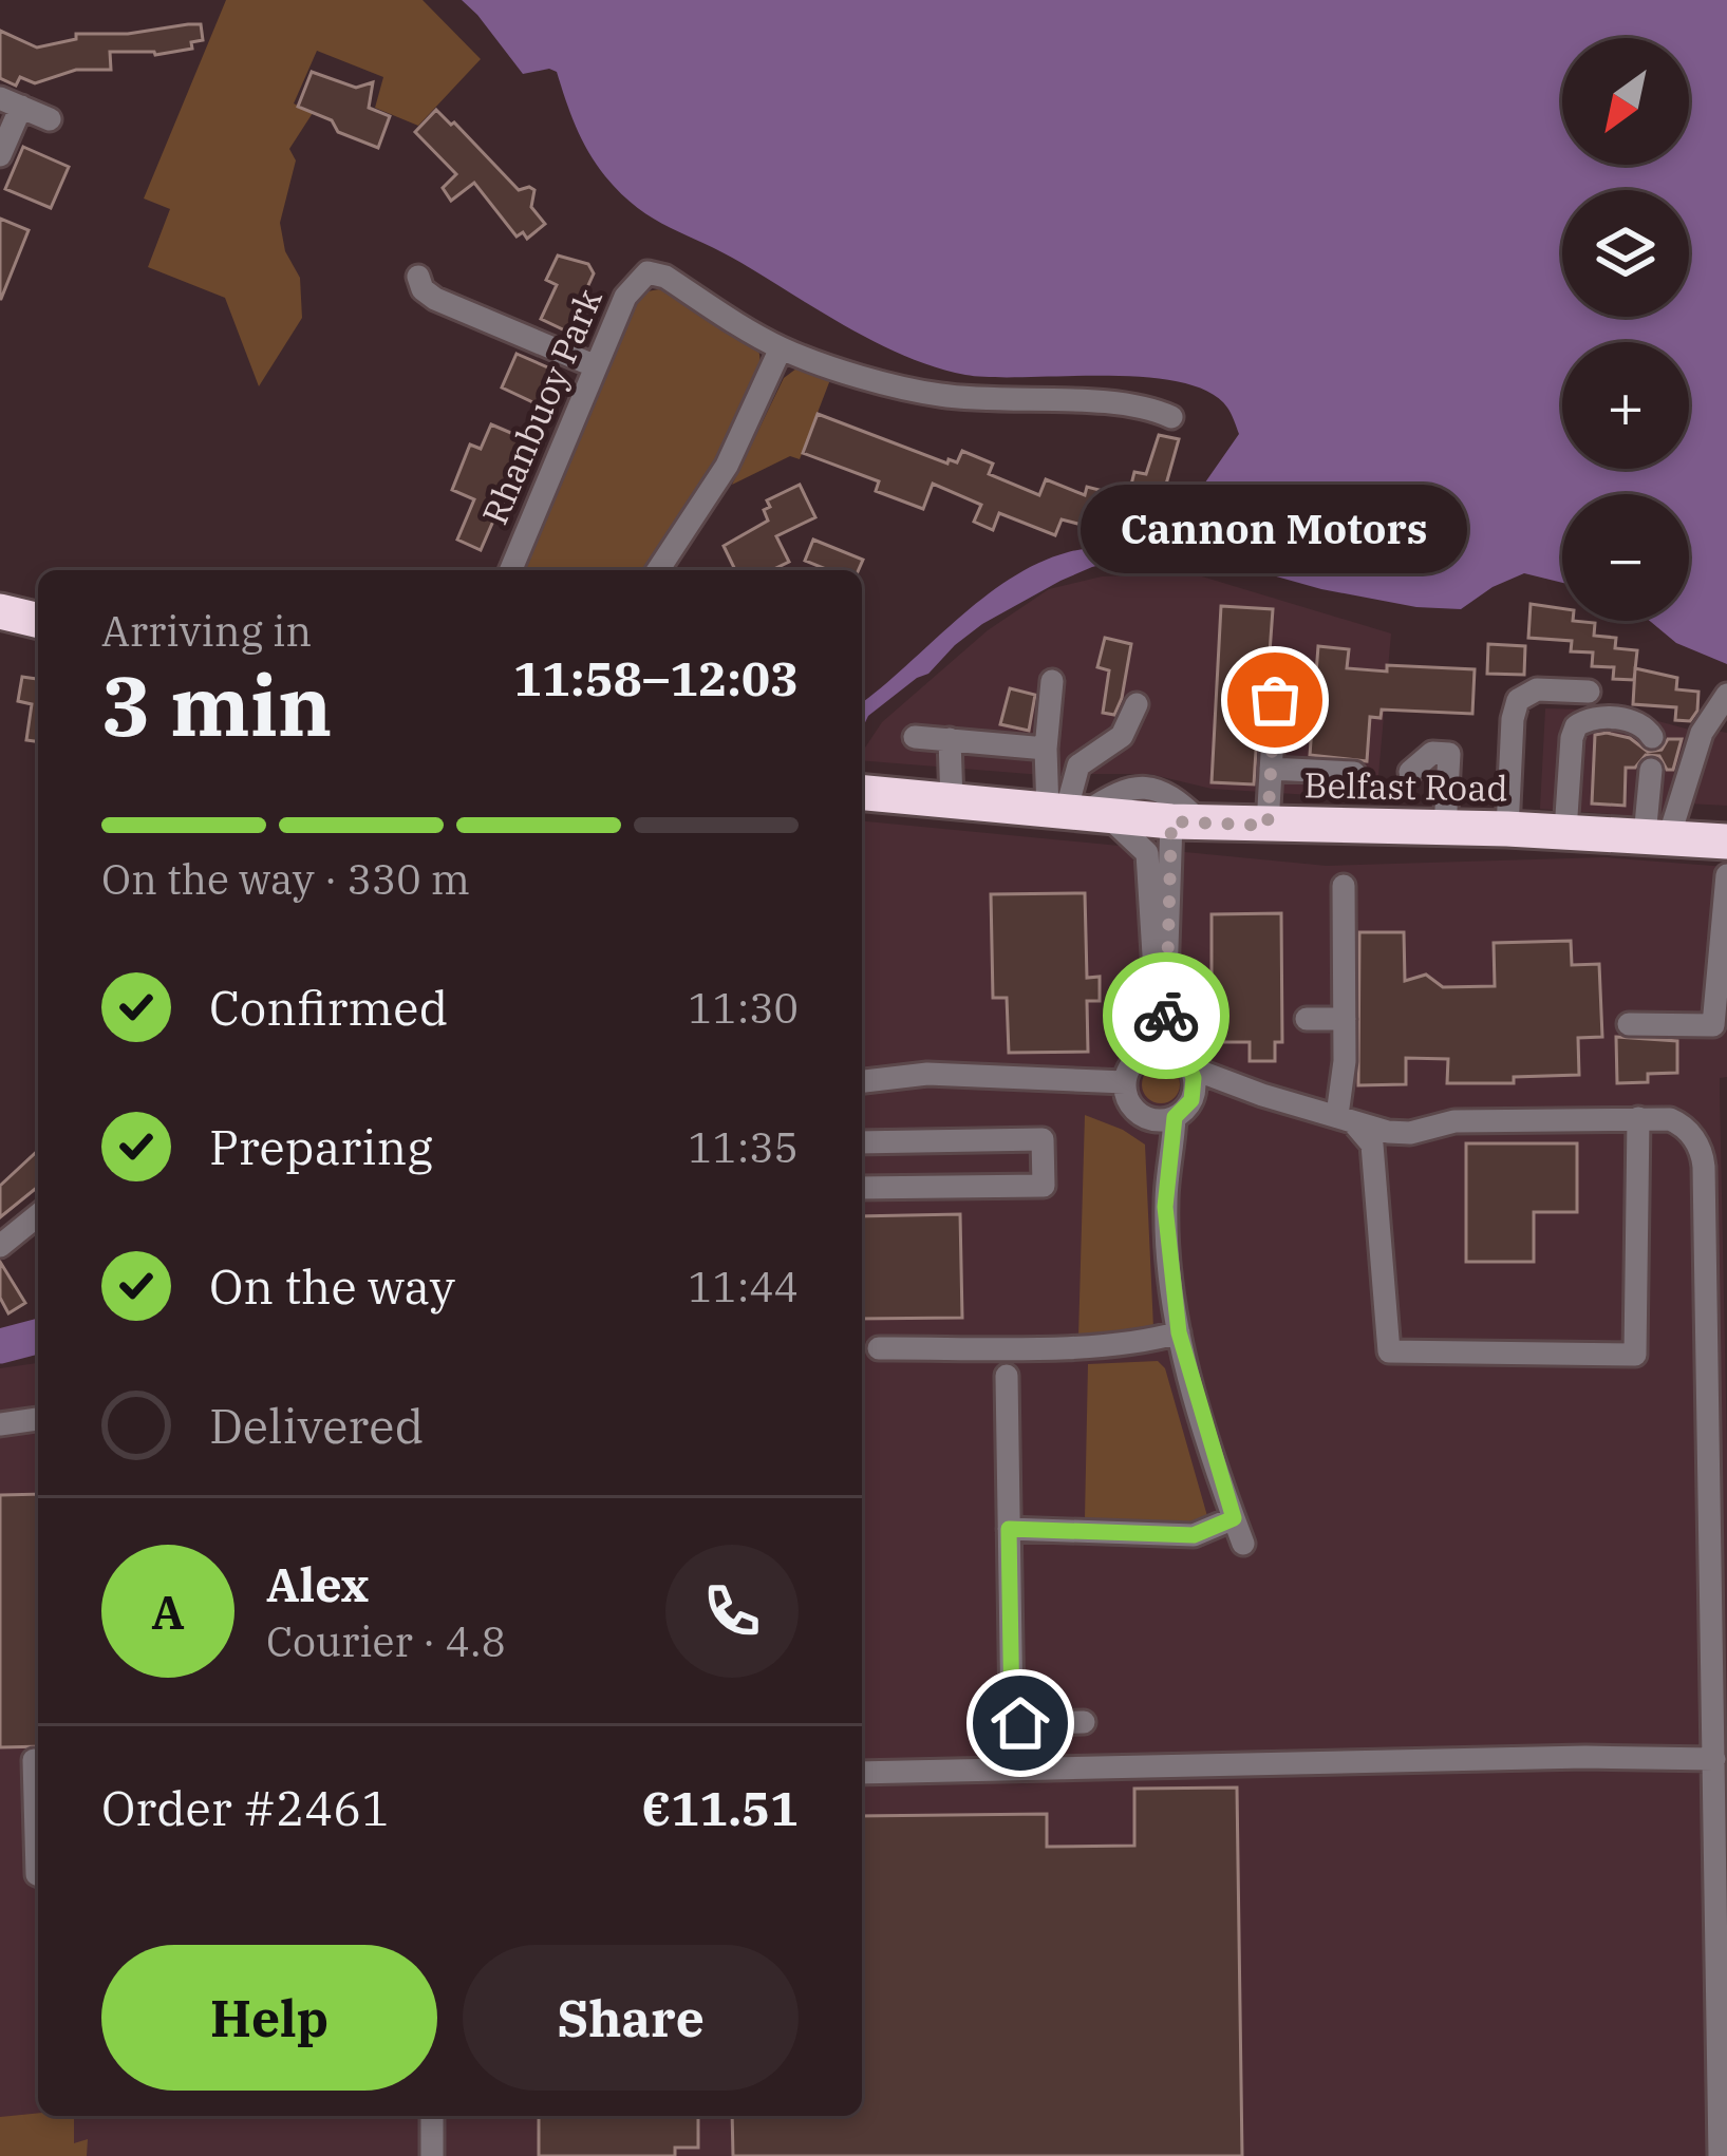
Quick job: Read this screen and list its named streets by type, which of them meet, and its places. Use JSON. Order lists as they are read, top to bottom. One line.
{"streets":{"highway":["Belfast Road"],"street":["Rhanbuoy Park"]},"places":["Cannon Motors"],"north":"bottom left","page":{"map_buttons":["+","−"],"bubble":"Cannon Motors","heading":["3 min","Arriving in","11:58–12:03"],"panel":["Alex","Courier · 4.8","Order #2461","€11.51"],"bar":"On the way · 330 m","list":[["Confirmed","11:30"],["Preparing","11:35"],["On the way","11:44"],"Delivered"],"round":"A","buttons":["Help","Share"]}}
